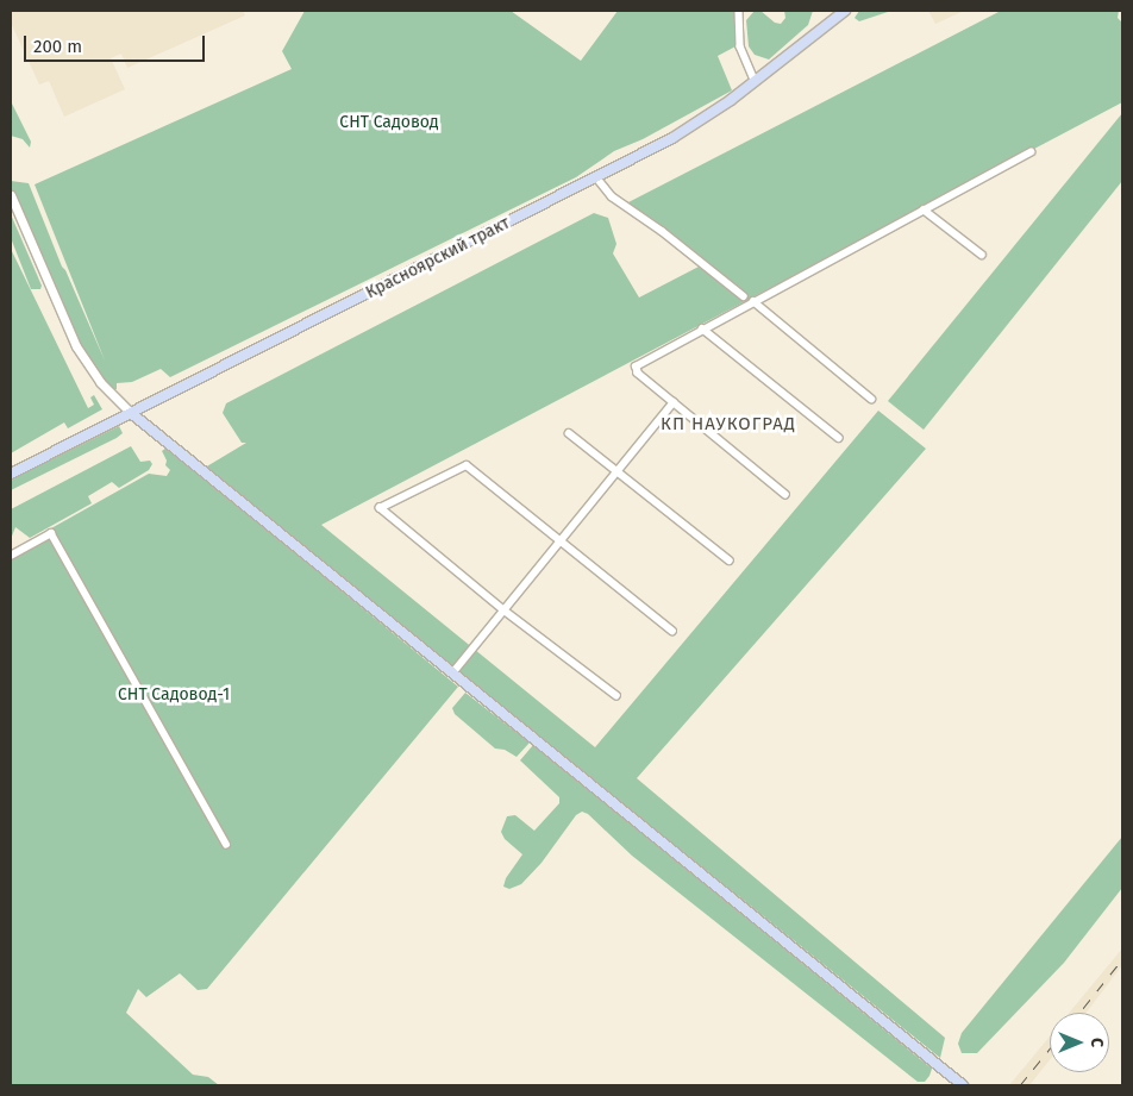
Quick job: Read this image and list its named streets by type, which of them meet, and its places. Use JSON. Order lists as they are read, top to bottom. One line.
{"streets":{"main road":["Красноярский тракт"]},"districts":["КП НАУКОГРАД"],"parks":["СНТ Садовод","СНТ Садовод-1"],"scale_bar":"200 m","north":"right"}
